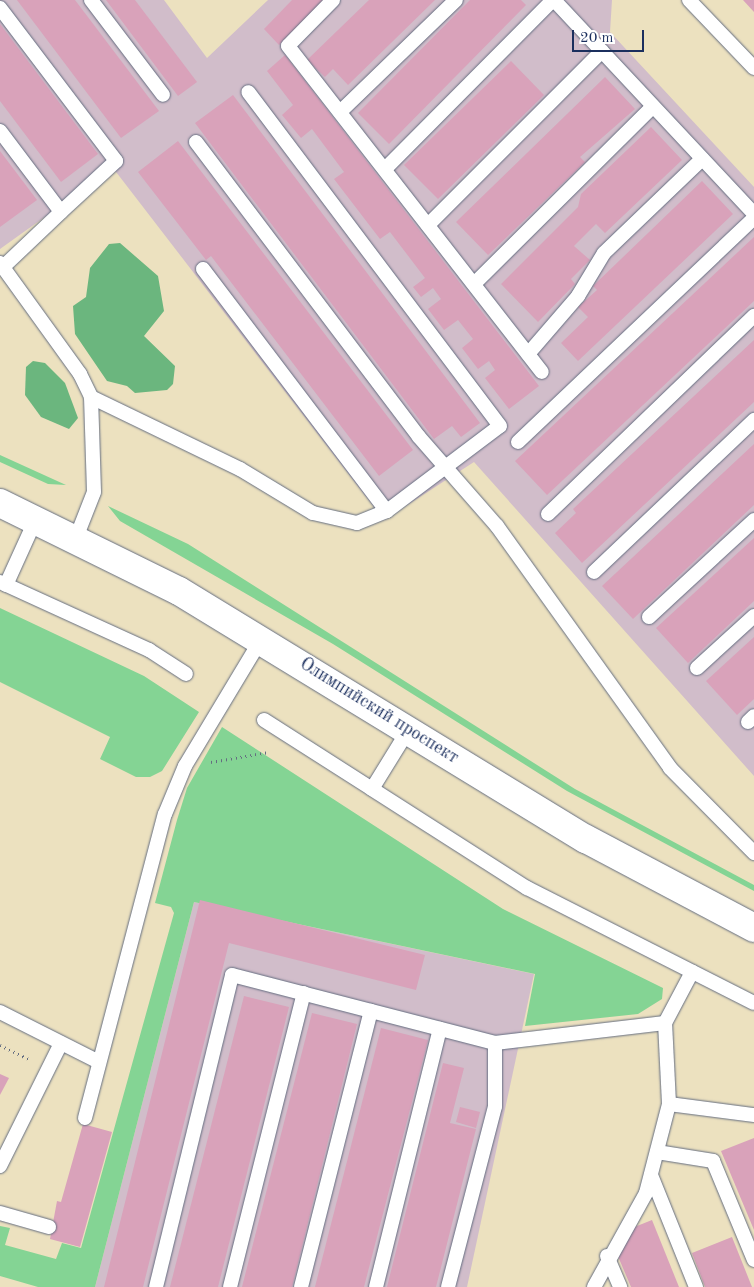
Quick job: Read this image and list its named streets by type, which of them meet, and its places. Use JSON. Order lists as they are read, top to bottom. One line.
{"streets":{"street":["Олимпийский проспект"]},"scale_bar":"20 m"}
